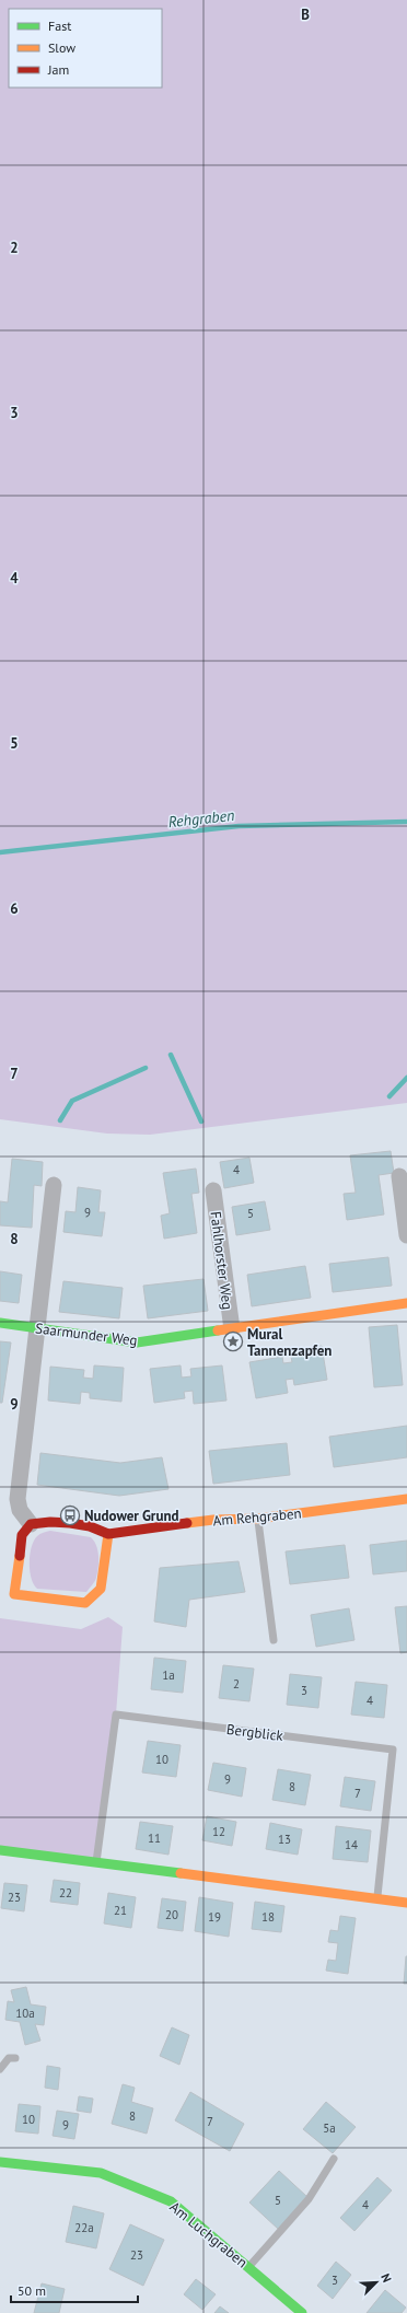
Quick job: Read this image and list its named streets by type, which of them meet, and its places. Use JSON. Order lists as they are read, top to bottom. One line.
{"streets":{"street":["Fahlhorster Weg","Saarmunder Weg","Am Rehgraben","Am Luchgraben"],"lane":["Bergblick"]},"crossings":[["Fahlhorster Weg","Saarmunder Weg"]],"water":["Rehgraben"],"places":{"place":["Mural Tannenzapfen"],"bus stop":["Nudower Grund"]},"house_numbers":["4","9","5","1a","2","3","4","10","9","8","7","12","11","13","14","22","23","21","20","19","18","10a","8","10","7","9","5a","5","4","22a","23","3"],"legend":["Fast","Slow","Jam"],"scale_bar":"50 m","north":"top right","grid":{"columns":["B"],"rows":["2","3","4","5","6","7","8","9"]}}
